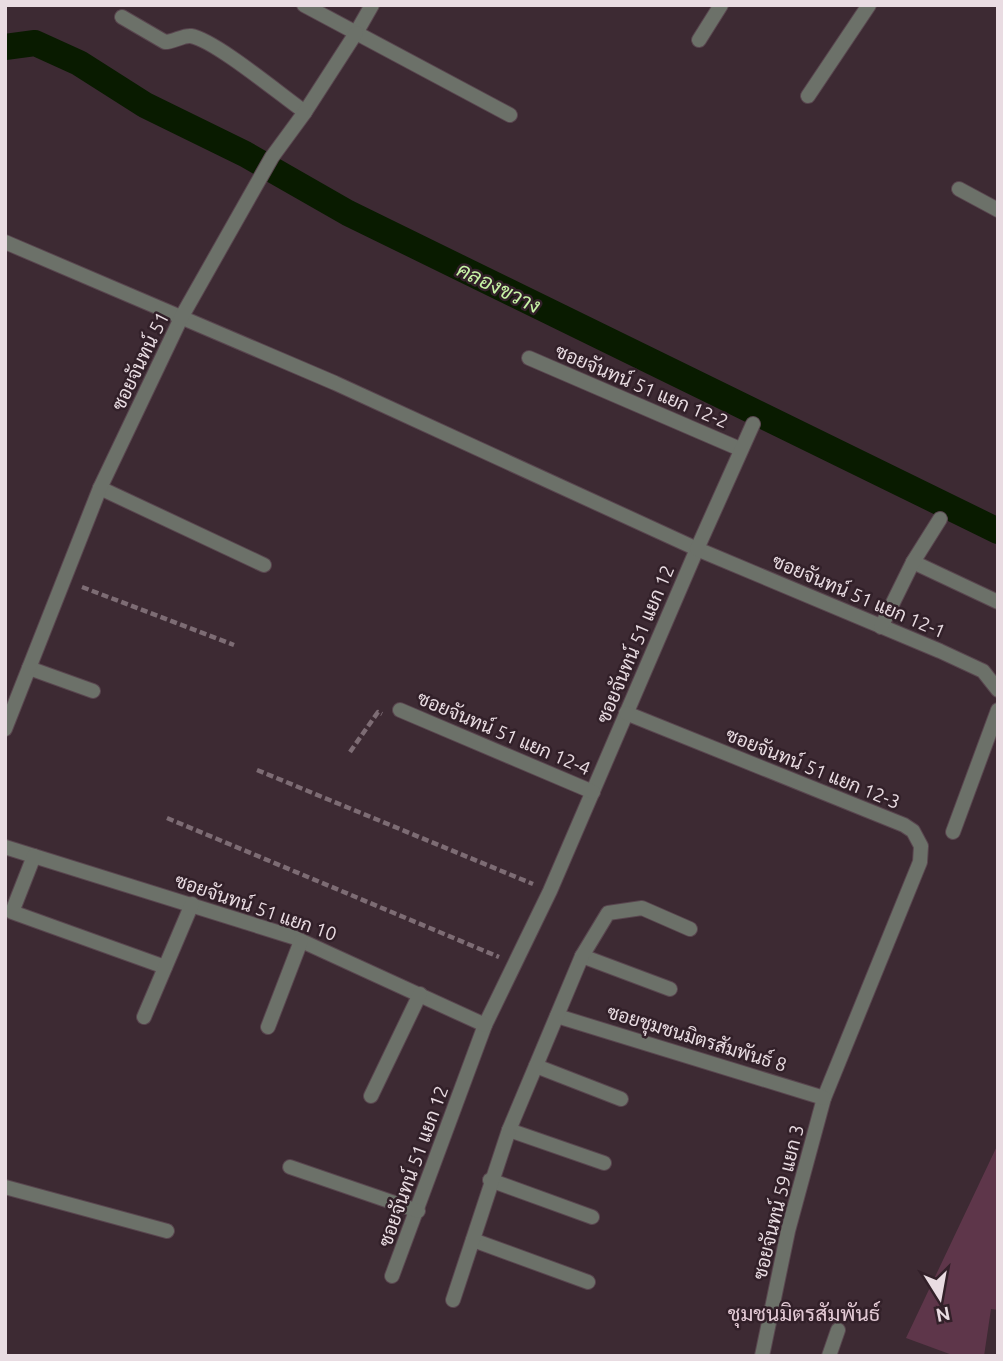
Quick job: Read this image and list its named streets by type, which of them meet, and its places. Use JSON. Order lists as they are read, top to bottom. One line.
{"streets":{"street":["ซอยจันทน์ 51","ซอยจันทน์ 51 แยก 12-2","ซอยจันทน์ 51 แยก 12-1","ซอยจันทน์ 51 แยก 12","ซอยจันทน์ 51 แยก 12-4","ซอยจันทน์ 51 แยก 12-3","ซอยจันทน์ 51 แยก 10","ซอยชุมชนมิตรสัมพันธ์ 8","ซอยจันทน์ 59 แยก 3"]},"crossings":[["ซอยจันทน์ 51","ซอยจันทน์ 51 แยก 12"],["ซอยจันทน์ 51 แยก 12-2","ซอยจันทน์ 51 แยก 12-1"],["ซอยจันทน์ 51 แยก 12-2","ซอยจันทน์ 51 แยก 12"],["ซอยจันทน์ 51 แยก 12-1","ซอยจันทน์ 51 แยก 12"],["ซอยจันทน์ 51 แยก 12","ซอยจันทน์ 51 แยก 12-4"],["ซอยจันทน์ 51 แยก 12","ซอยจันทน์ 51 แยก 12-3"],["ซอยจันทน์ 51 แยก 12","ซอยจันทน์ 51 แยก 10"],["ซอยจันทน์ 51 แยก 12-3","ซอยชุมชนมิตรสัมพันธ์ 8"],["ซอยจันทน์ 51 แยก 12-3","ซอยจันทน์ 59 แยก 3"],["ซอยชุมชนมิตรสัมพันธ์ 8","ซอยจันทน์ 59 แยก 3"]],"districts":["ชุมชนมิตรสัมพันธ์"],"water":["คลองขวาง"],"north":"bottom"}
